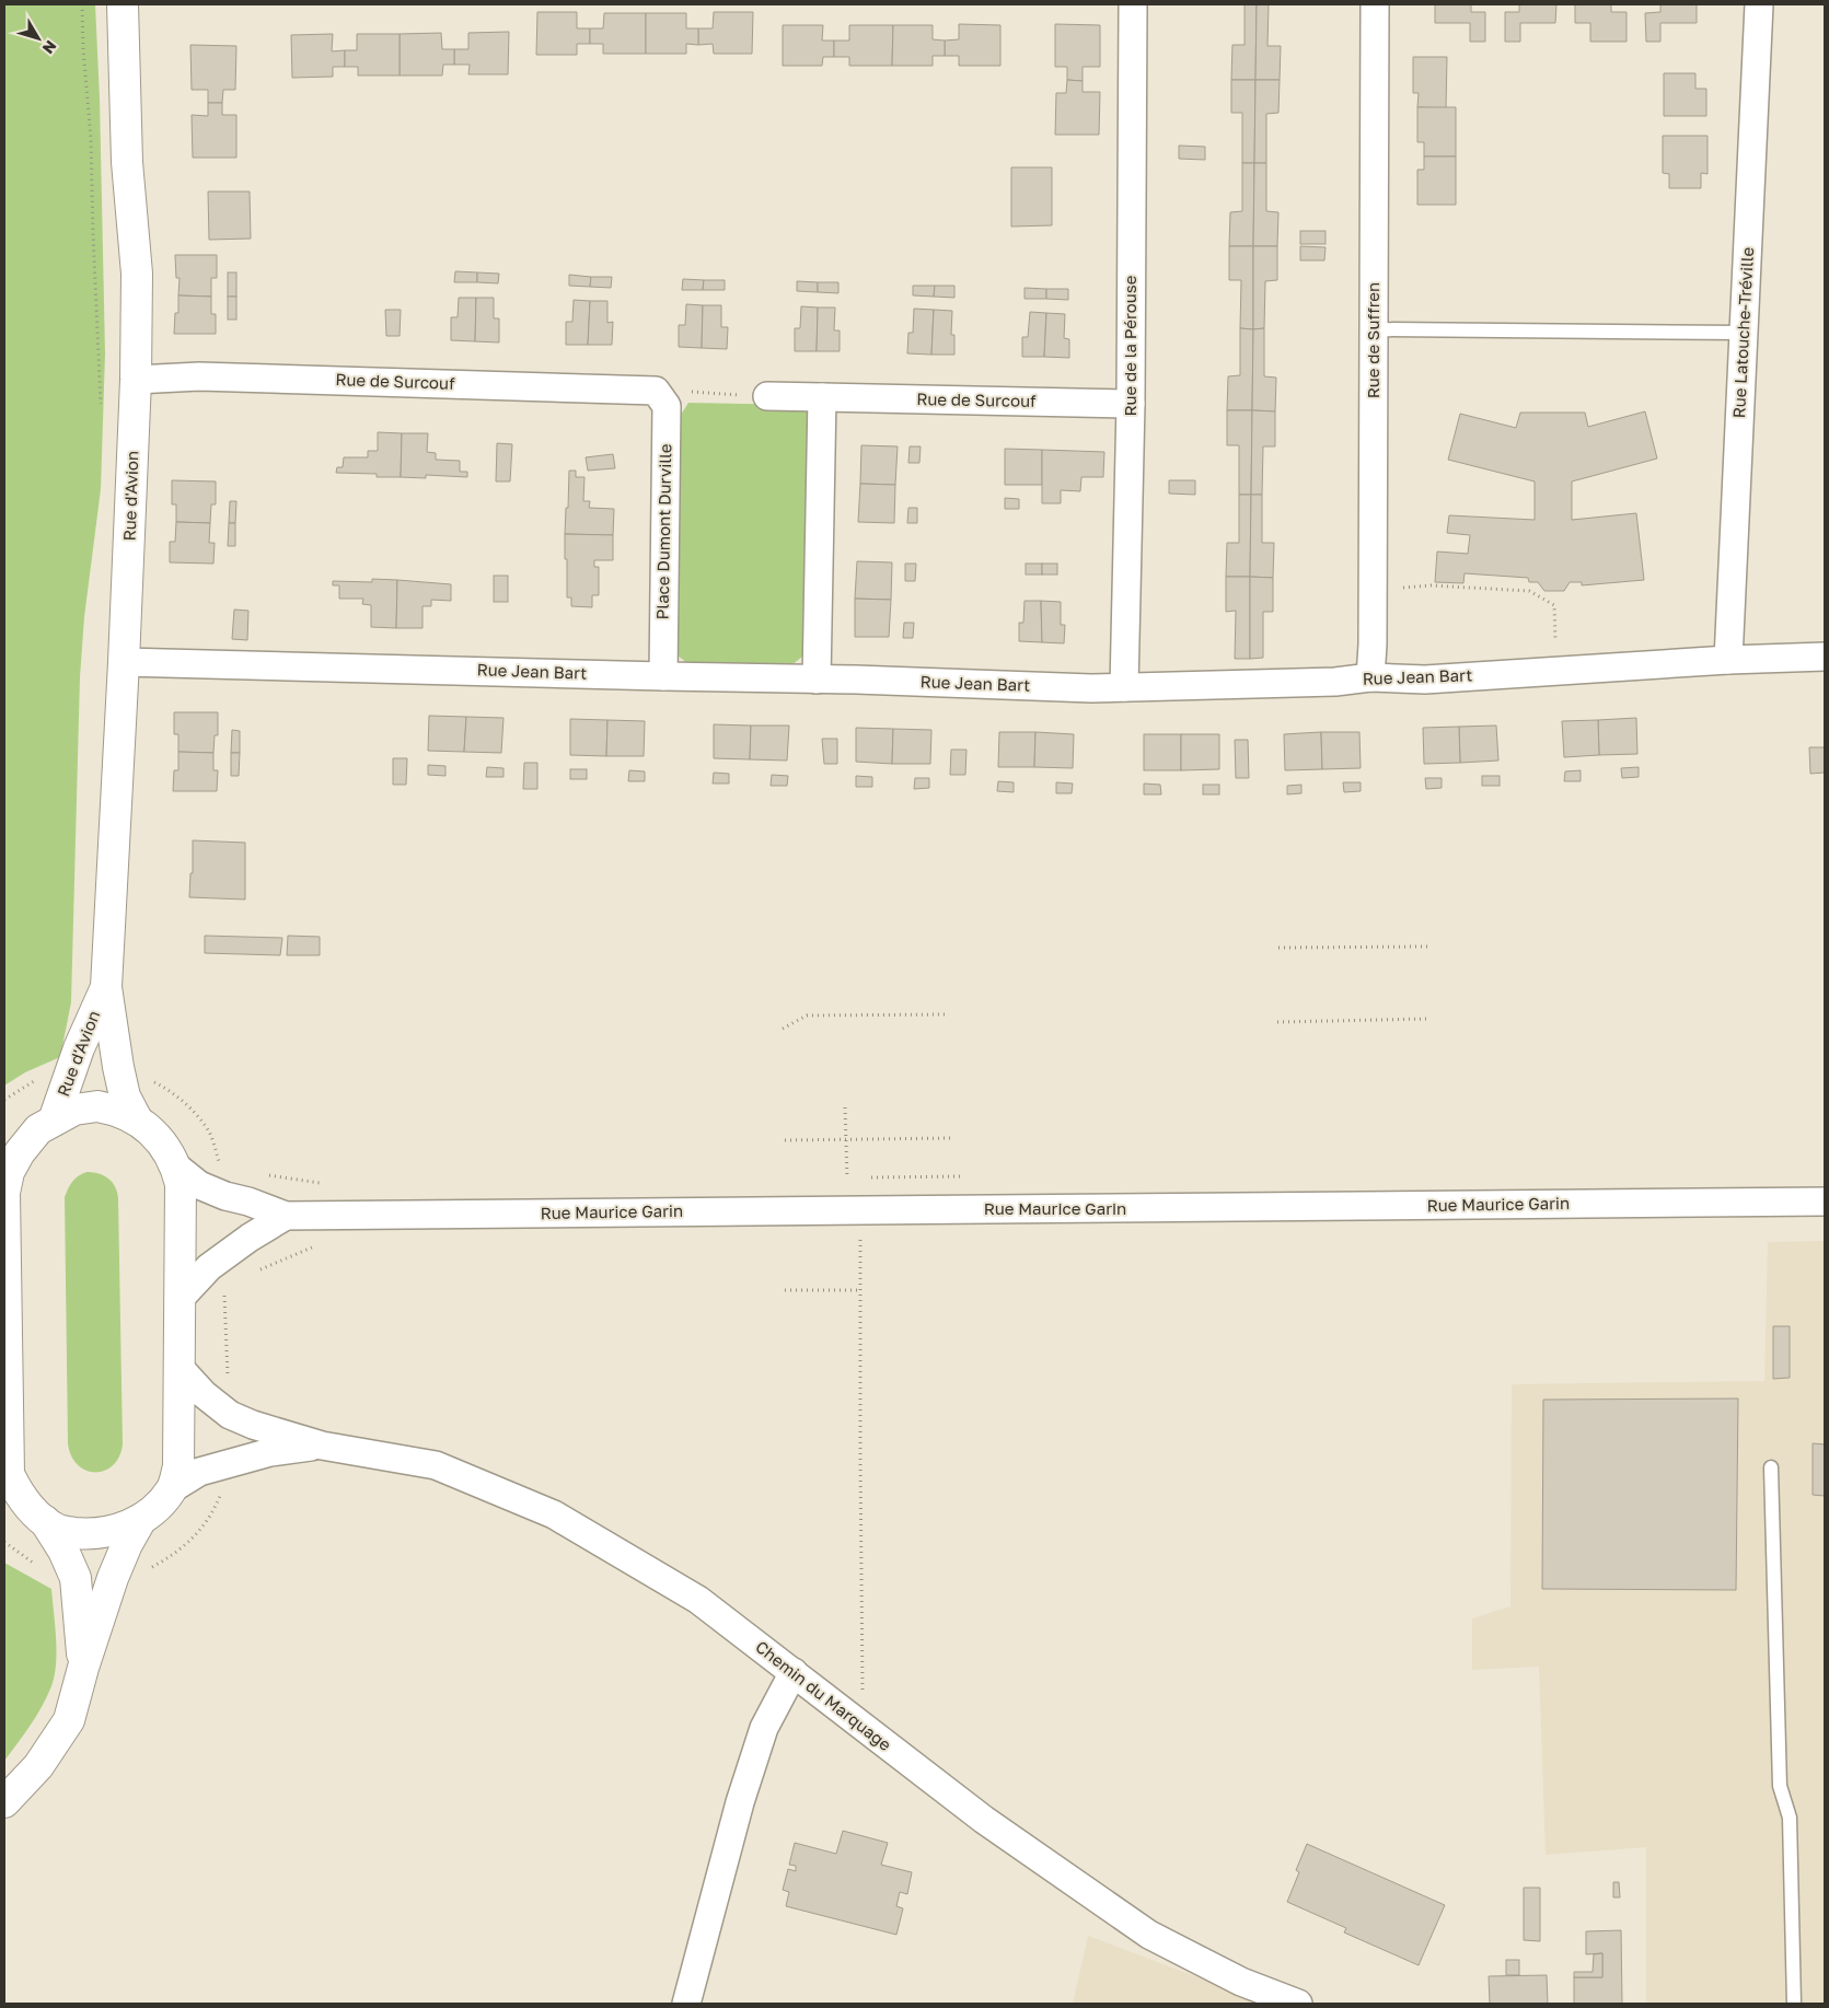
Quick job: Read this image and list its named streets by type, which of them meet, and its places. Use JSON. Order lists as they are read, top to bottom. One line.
{"streets":{"street":["Rue Latouche-Tréville","Rue de Suffren","Rue de la Pérouse","Rue de Surcouf","Rue d'Avion","Place Dumont Durville","Rue Jean Bart","Rue Maurice Garin","Chemin du Marquage"]},"crossings":[["Rue Latouche-Tréville","Rue Jean Bart"],["Rue de Suffren","Rue Jean Bart"],["Rue de la Pérouse","Rue de Surcouf"],["Rue de la Pérouse","Rue Jean Bart"],["Rue de Surcouf","Rue d'Avion"],["Rue de Surcouf","Place Dumont Durville"],["Rue d'Avion","Rue Jean Bart"],["Place Dumont Durville","Rue Jean Bart"]],"north":"bottom right"}
